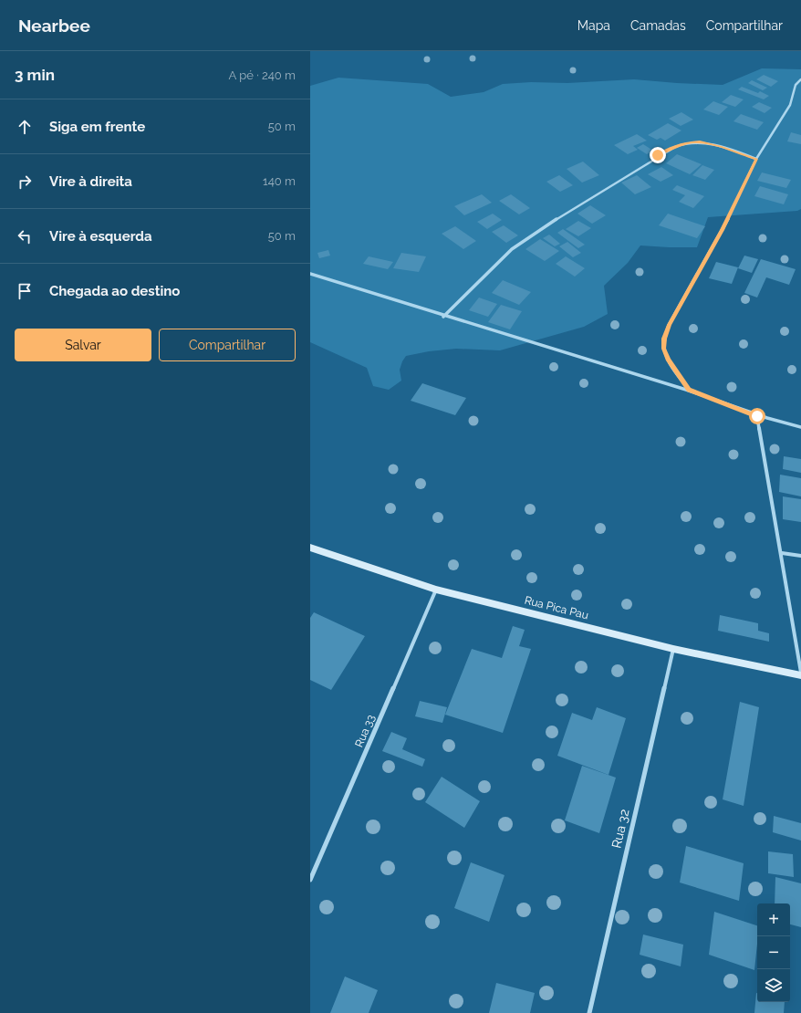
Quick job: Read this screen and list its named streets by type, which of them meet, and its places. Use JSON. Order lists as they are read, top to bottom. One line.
{"streets":{"street":["Rua Pica Pau","Rua 33","Rua 32"]},"crossings":[["Rua Pica Pau","Rua 33"],["Rua Pica Pau","Rua 32"]],"page":{"header":"Nearbee","nav":["Mapa","Camadas","Compartilhar"],"heading":["3 min","A pé · 240 m"],"list":[["Siga em frente","50 m"],["Vire à direita","140 m"],["Vire à esquerda","50 m"],"Chegada ao destino"],"buttons":["Salvar","Compartilhar"],"map_buttons":["+","−"]}}
